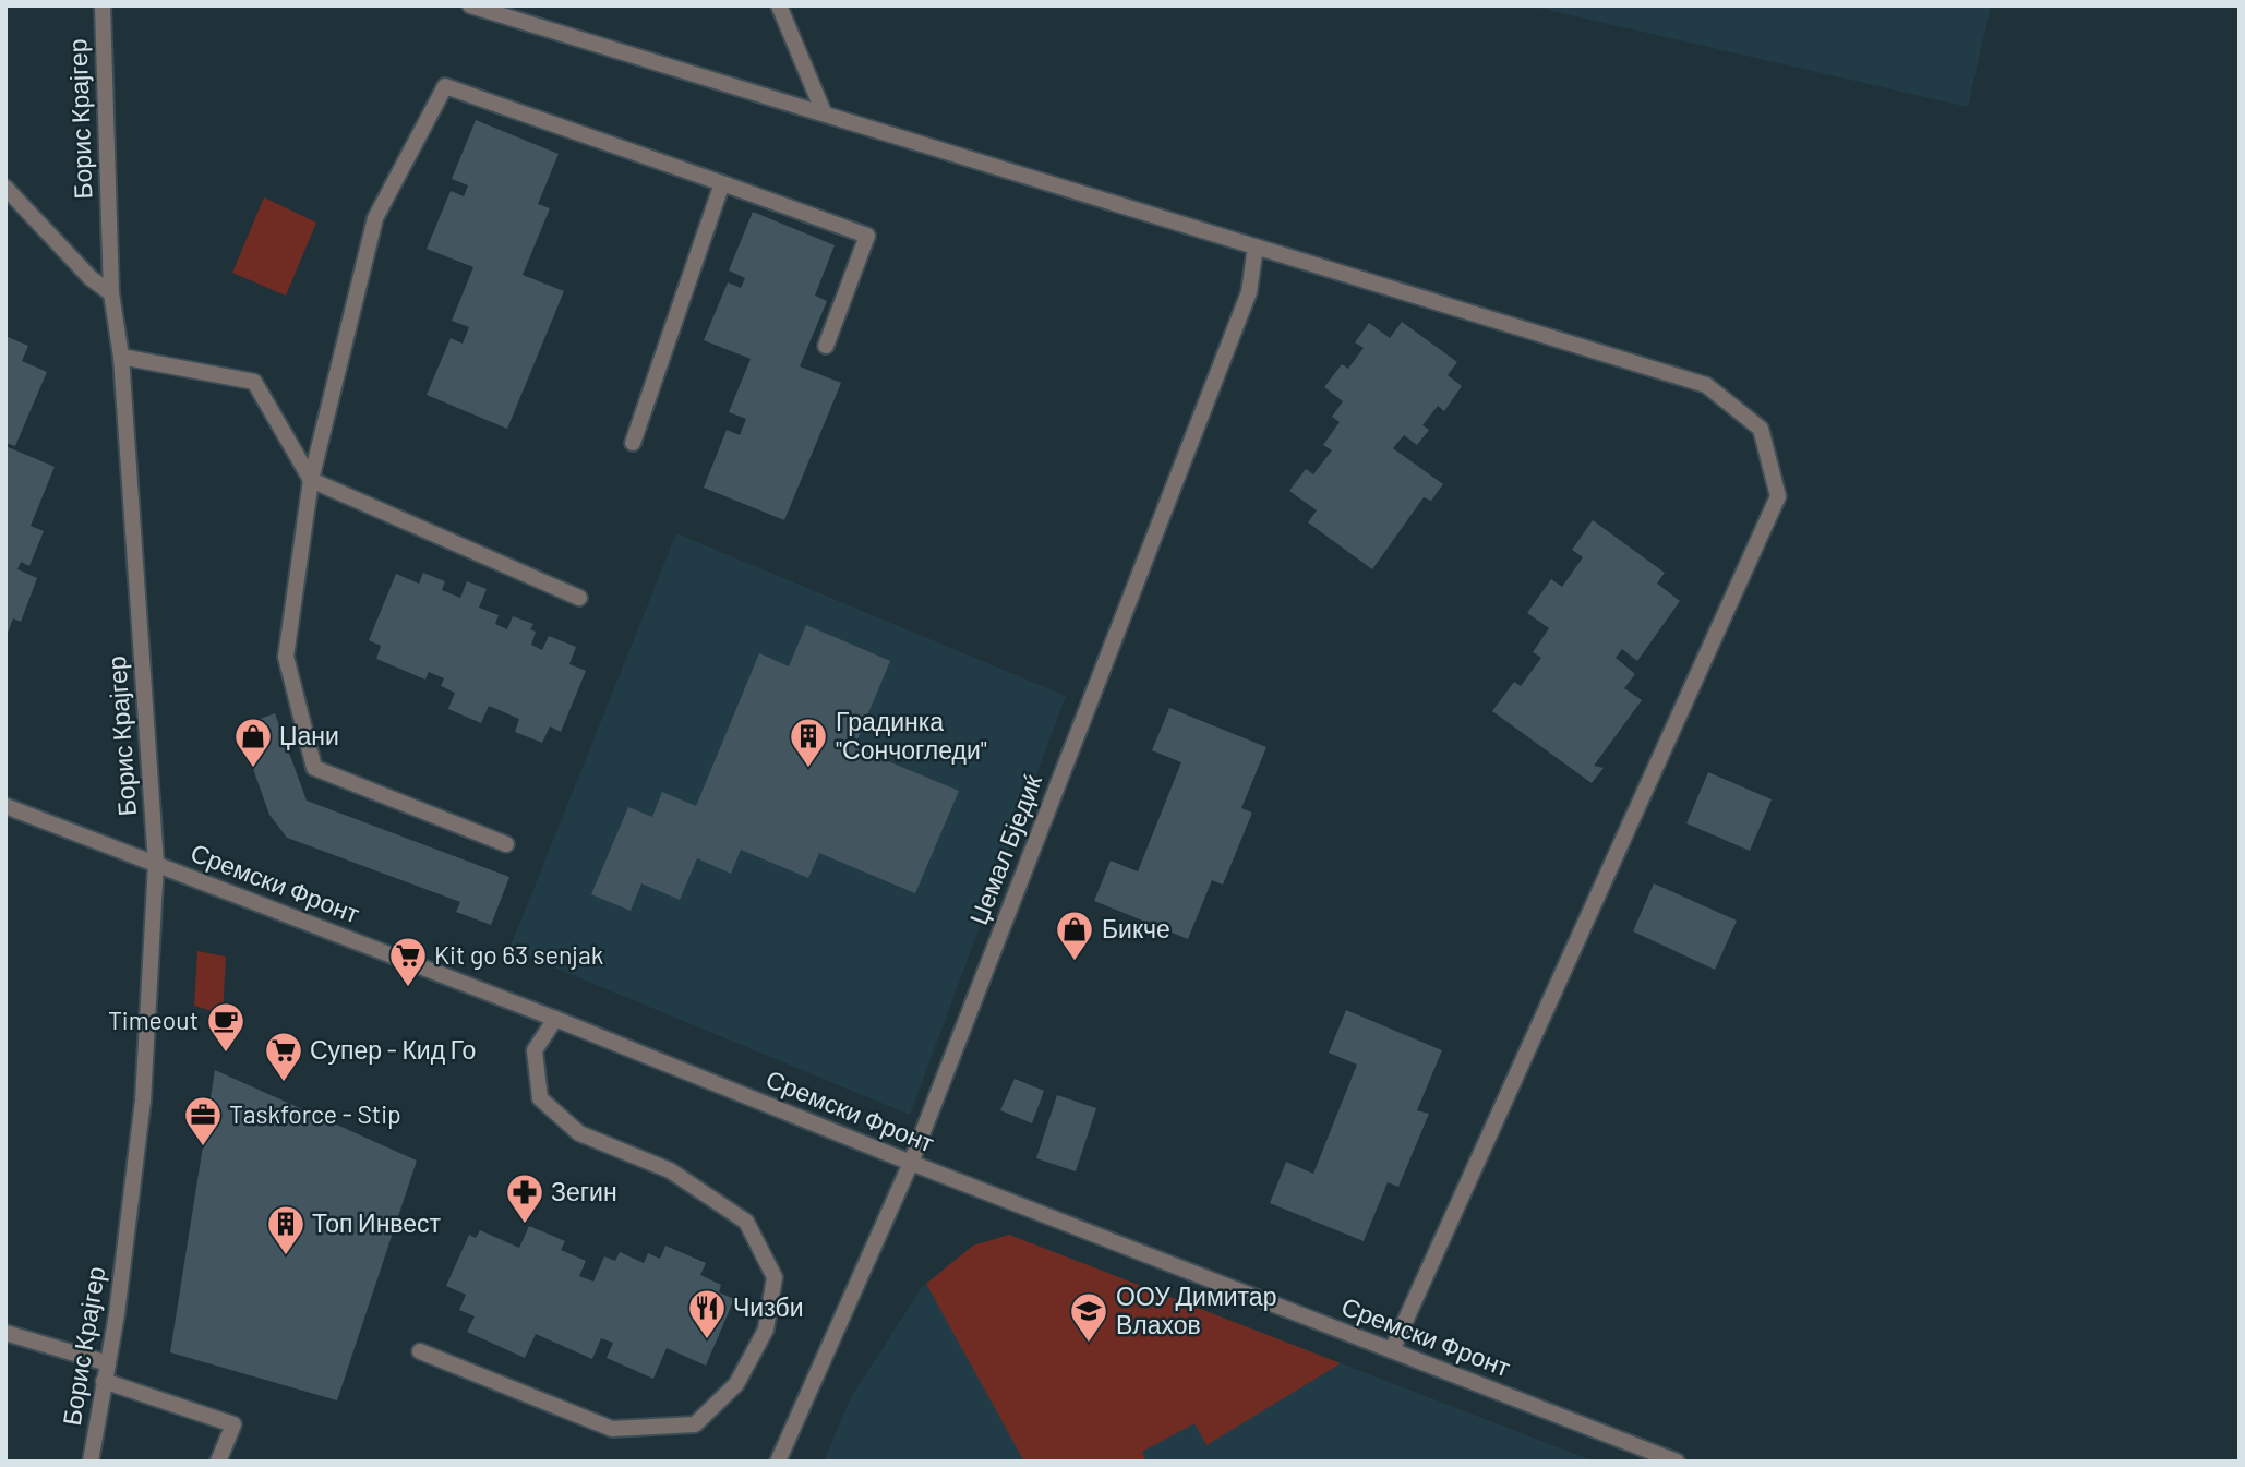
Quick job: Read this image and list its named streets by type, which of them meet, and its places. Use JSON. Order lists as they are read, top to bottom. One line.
{"streets":{"street":["Борис Крајгер","Џемал Бједиќ","Сремски Фронт"]},"crossings":[["Борис Крајгер","Сремски Фронт"],["Џемал Бједиќ","Сремски Фронт"]],"places":{"shop":["Џани","Бикче"],"building":["Градинка \"Сончогледи\"","Топ Инвест"],"supermarket":["Kit go 63 senjak","Супер - Кид Го"],"cafe":["Timeout"],"office":["Taskforce - Stip"],"pharmacy":["Зегин"],"restaurant":["Чизби"],"school or university":["ООУ Димитар Влахов"]}}
